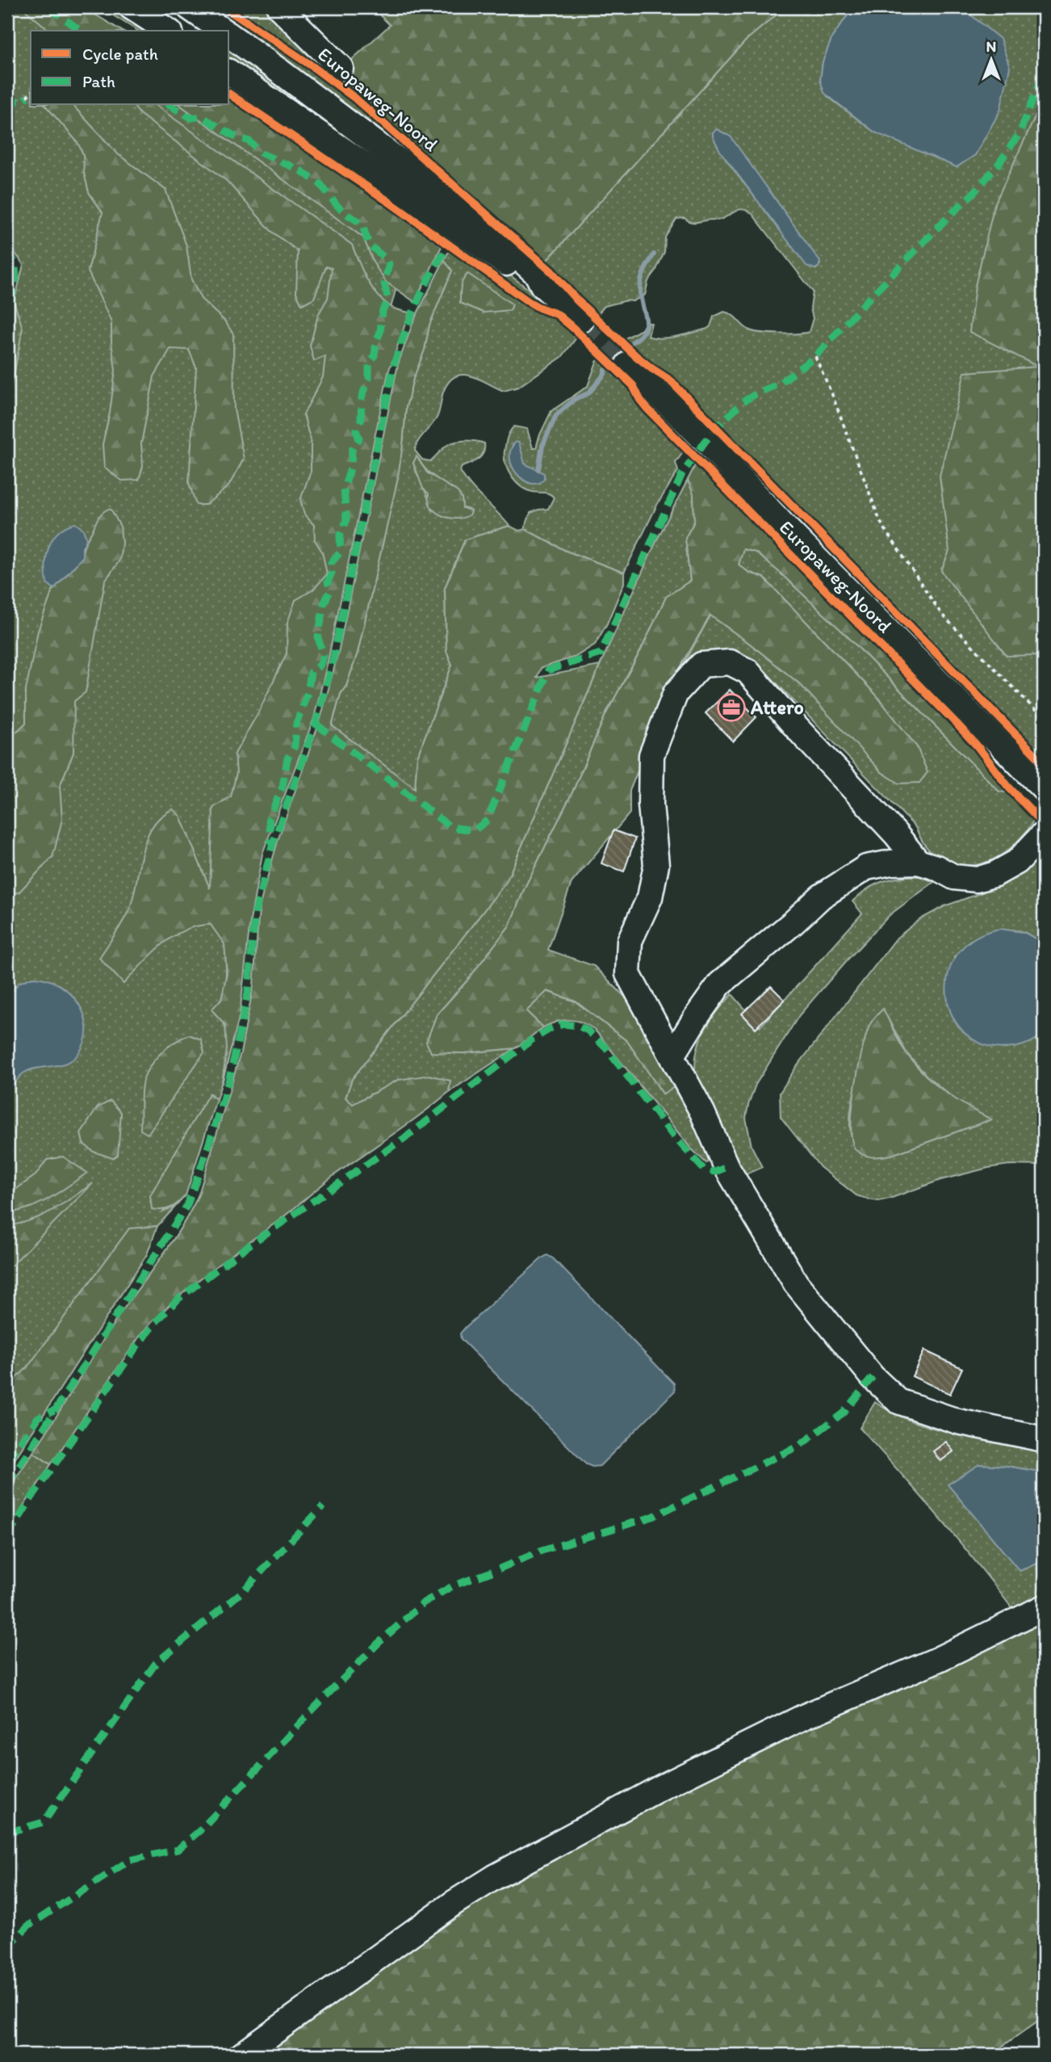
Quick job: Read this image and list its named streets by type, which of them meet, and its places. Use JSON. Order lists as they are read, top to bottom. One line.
{"streets":{"street":["Europaweg-Noord"]},"places":{"office":["Attero"]},"legend":["Cycle path","Path"],"north":"top"}
